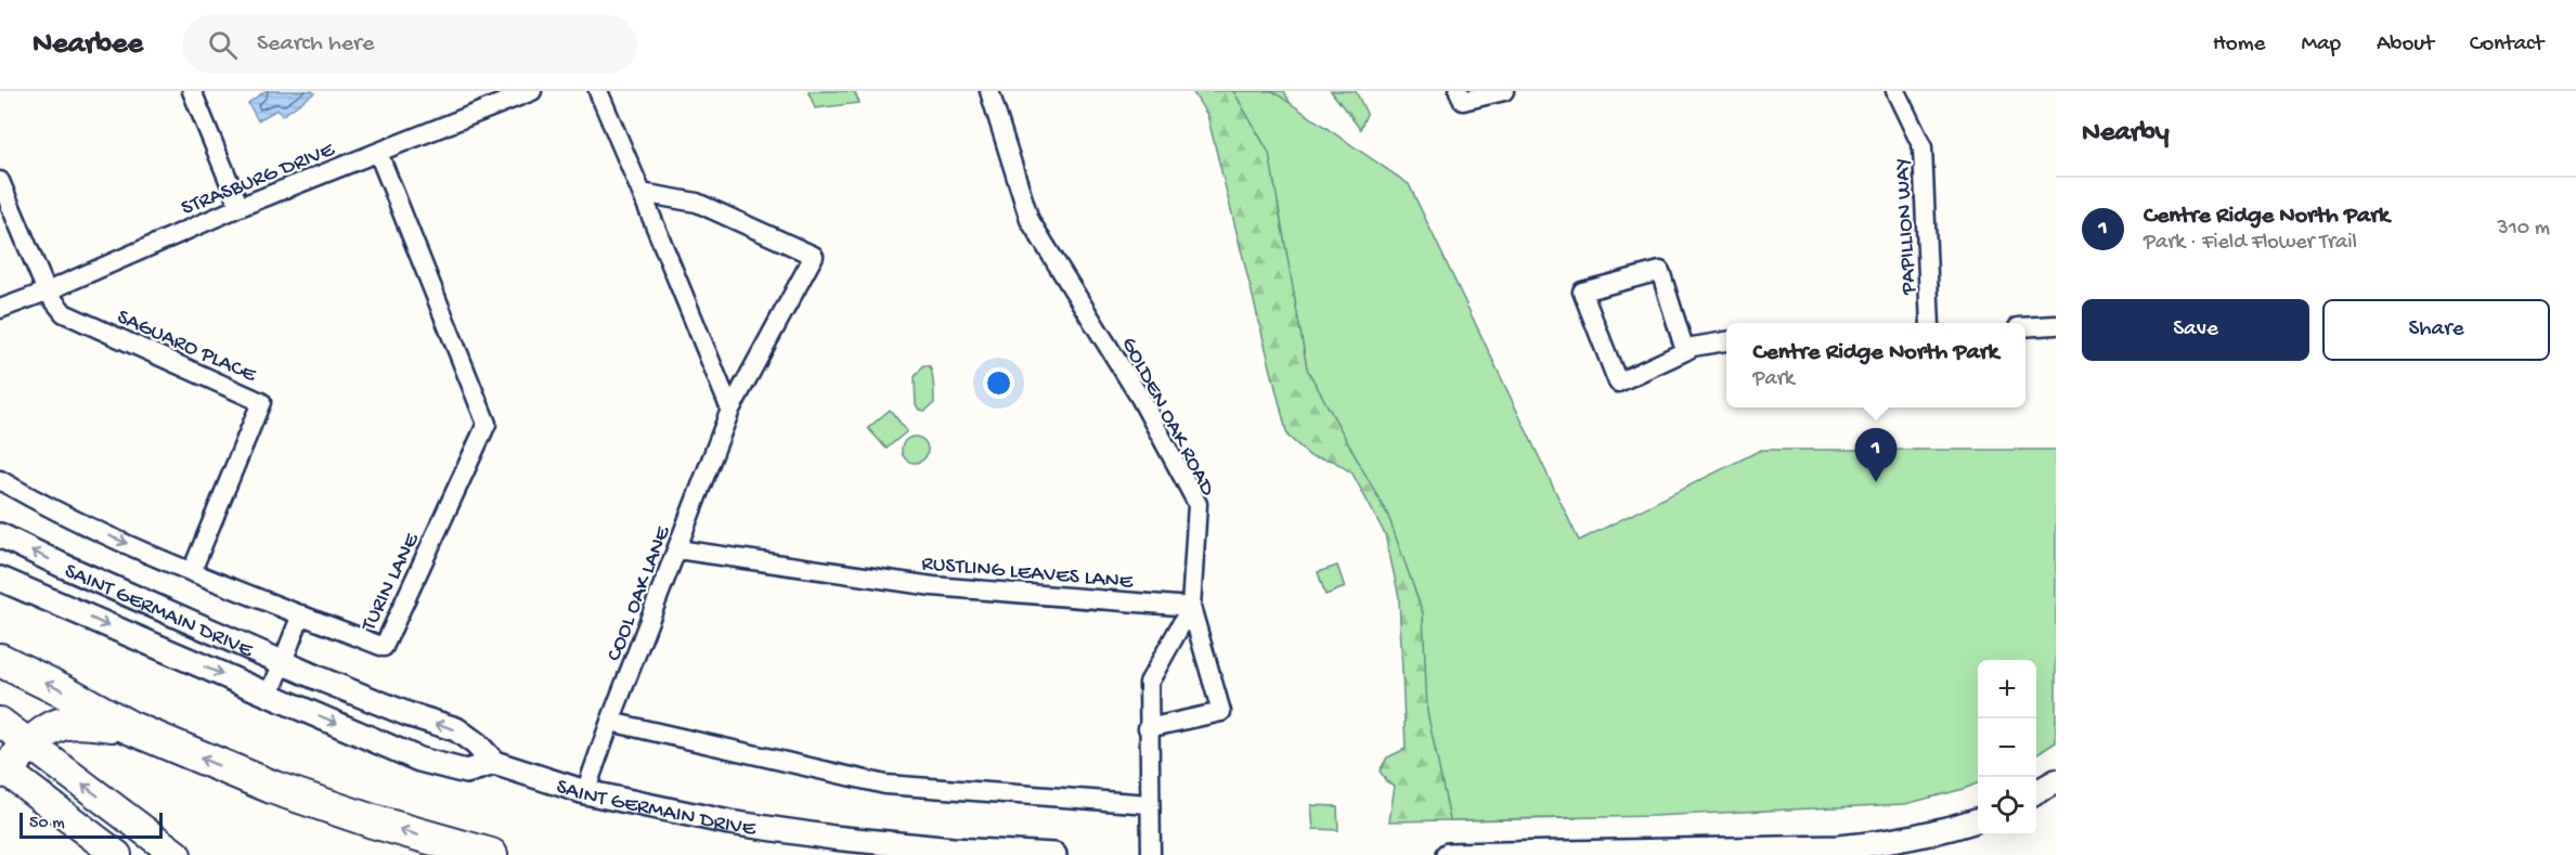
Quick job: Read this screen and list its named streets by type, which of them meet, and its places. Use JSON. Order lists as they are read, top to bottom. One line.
{"streets":{"street":["STRASBURG DRIVE","PAPILLION WAY","SAGUARO PLACE","GOLDEN OAK ROAD","RUSTLING LEAVES LANE","TURIN LANE","COOL OAK LANE","SAINT GERMAIN DRIVE"]},"crossings":[["STRASBURG DRIVE","SAGUARO PLACE"],["STRASBURG DRIVE","TURIN LANE"],["SAGUARO PLACE","TURIN LANE"],["GOLDEN OAK ROAD","RUSTLING LEAVES LANE"],["RUSTLING LEAVES LANE","COOL OAK LANE"],["COOL OAK LANE","SAINT GERMAIN DRIVE"]],"scale_bar":"50 m","page":{"header":"Nearbee","search":"Search here","nav":["Home","Map","About","Contact"],"heading":"Nearby","list":[{"mark":"1","name":"Centre Ridge North Park","note":"Park · Field Flower Trail","value":"310 m"}],"buttons":["Save","Share"],"popup":["Centre Ridge North Park","Park"],"pins":"1","map_buttons":["+","−"],"scale":"50 m"}}
